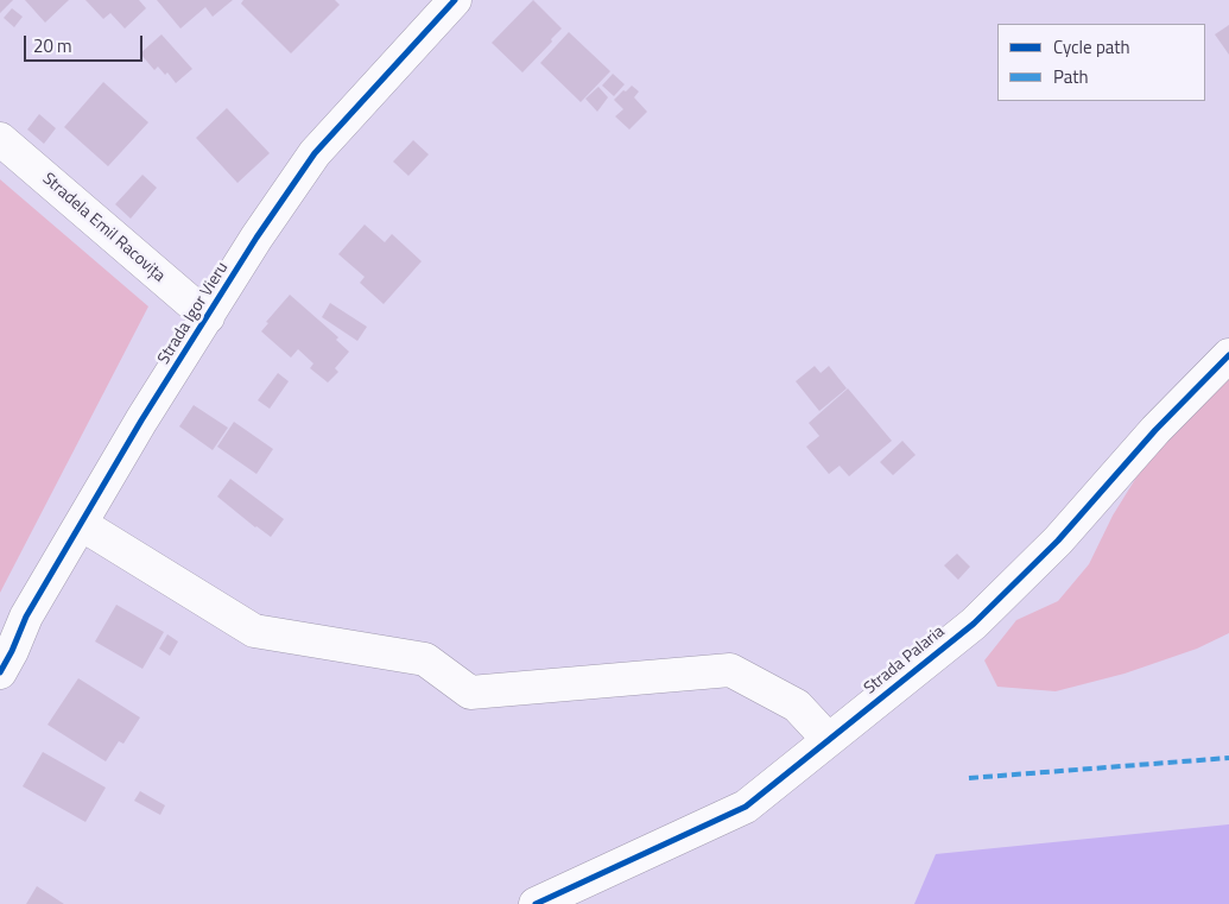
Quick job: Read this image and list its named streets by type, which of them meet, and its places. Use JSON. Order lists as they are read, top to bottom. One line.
{"streets":{"street":["Stradela Emil Racovița","Strada Igor Vieru","Strada Palaria"]},"crossings":[["Stradela Emil Racovița","Strada Igor Vieru"]],"legend":["Cycle path","Path"],"scale_bar":"20 m"}
